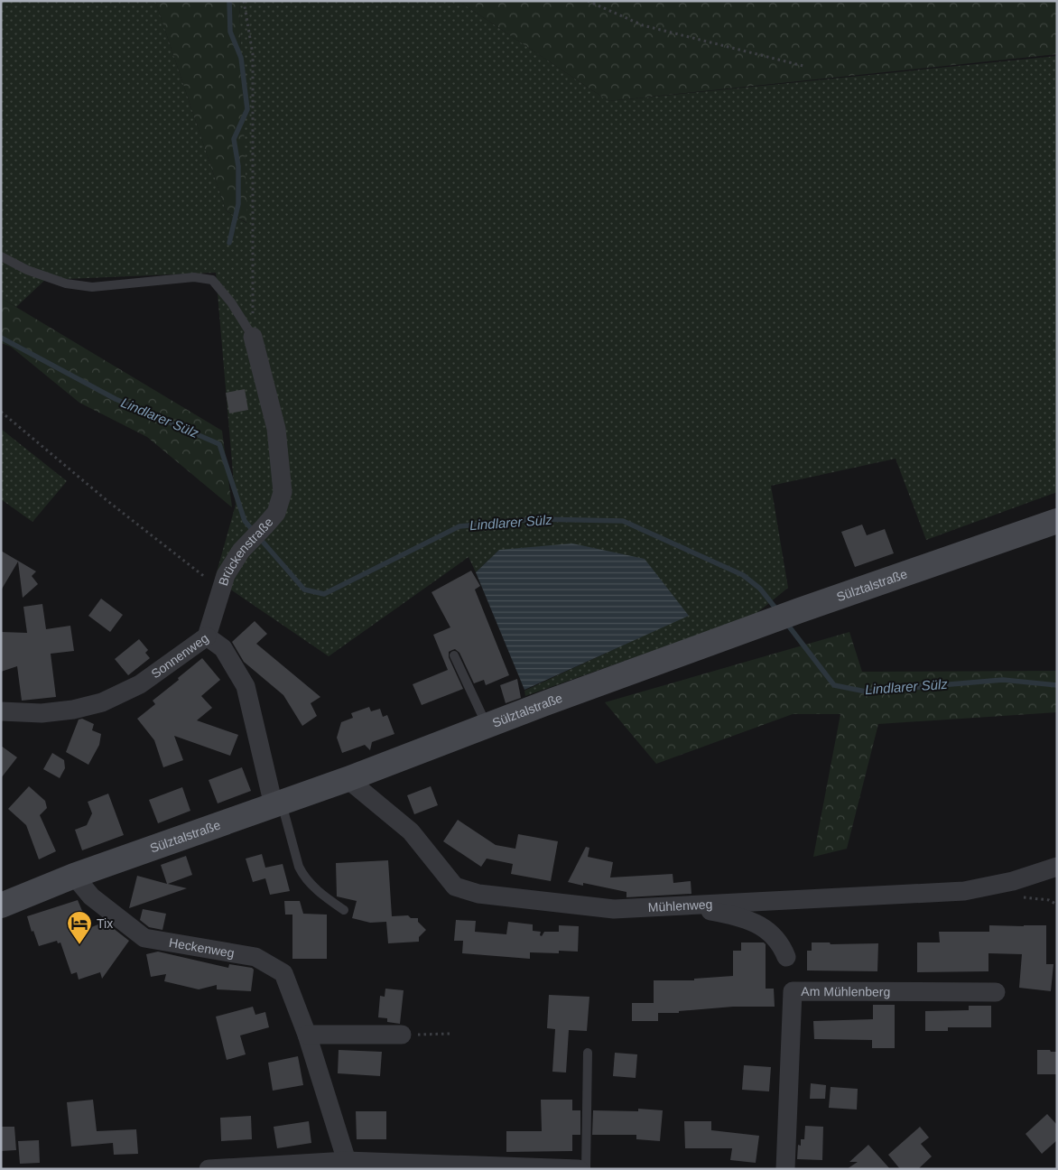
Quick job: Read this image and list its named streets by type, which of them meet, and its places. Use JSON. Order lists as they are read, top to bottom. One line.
{"streets":{"main road":["Sülztalstraße"],"street":["Brückenstraße","Sonnenweg","Mühlenweg","Heckenweg","Am Mühlenberg"]},"crossings":[["Brückenstraße","Sonnenweg"],["Sülztalstraße","Sonnenweg"],["Sülztalstraße","Mühlenweg"],["Sülztalstraße","Heckenweg"]],"water":["Lindlarer Sülz"],"places":{"hotel":["Tix"]}}
